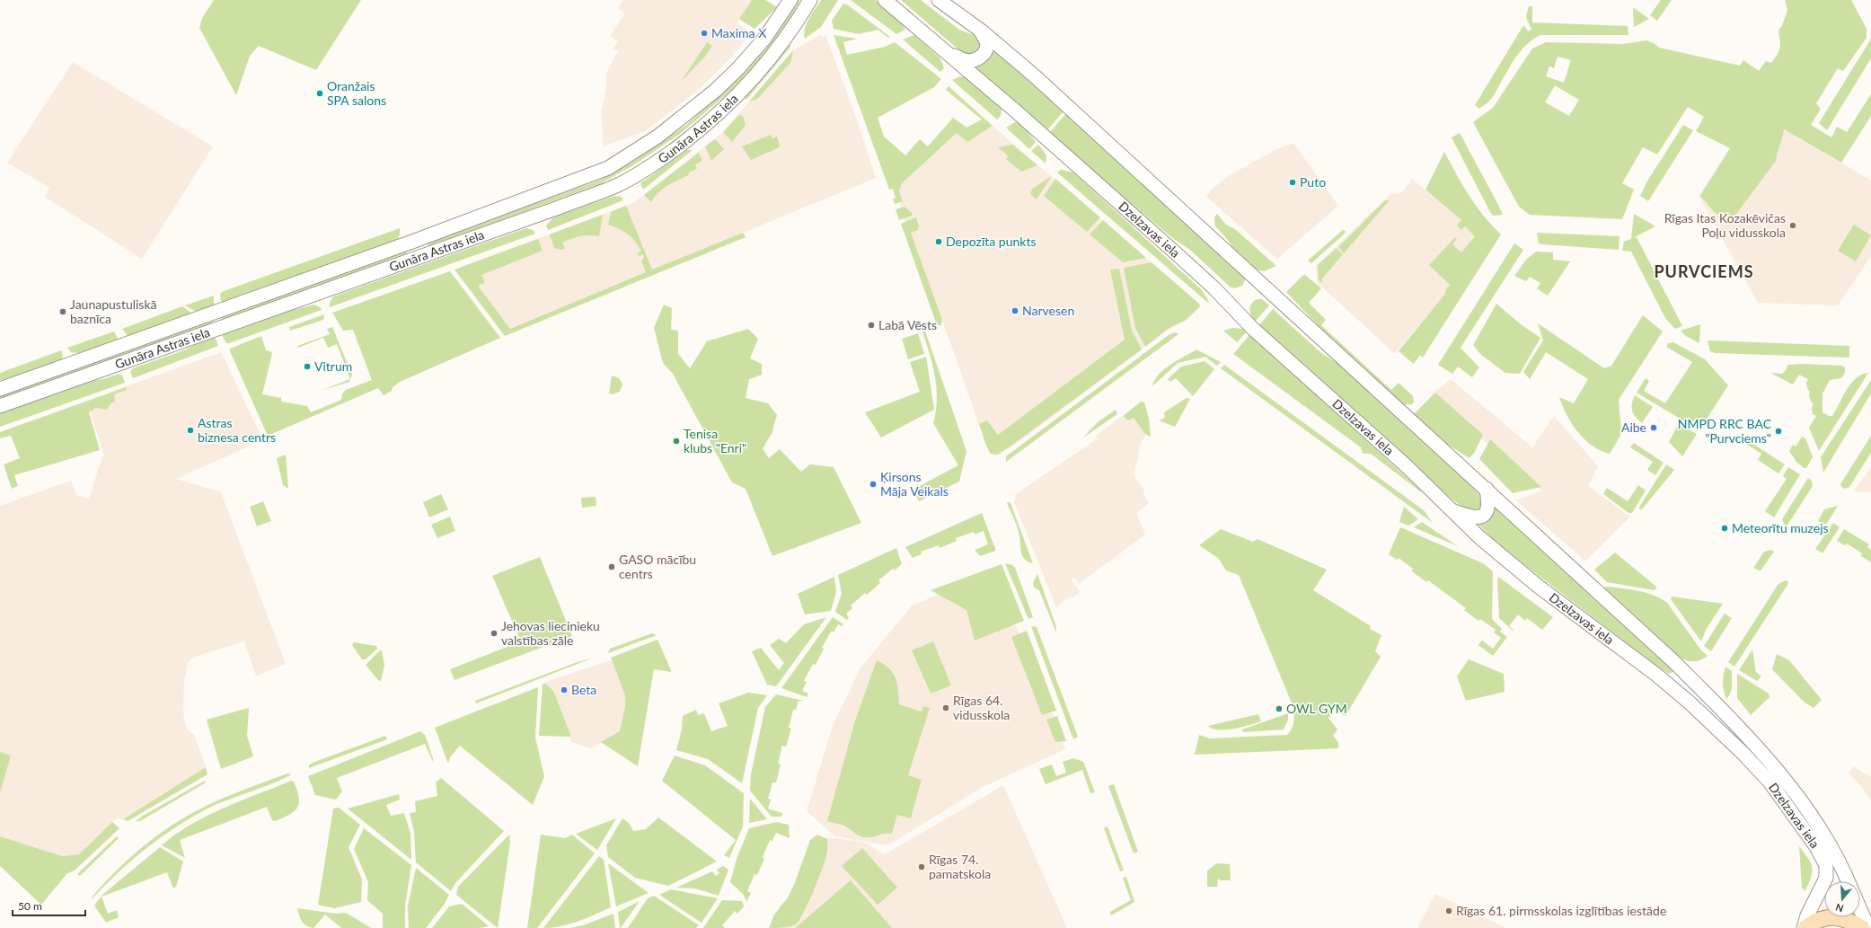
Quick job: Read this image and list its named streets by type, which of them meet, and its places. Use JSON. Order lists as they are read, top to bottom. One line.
{"streets":{"main road":["Gunāra Astras iela","Dzelzavas iela"]},"districts":["PURVCIEMS"],"places":["Maxima X","Oranžais SPA salons","Puto","Rīgas Itas Kozakēvičas Poļu vidusskola","Depozīta punkts","Narvesen","Jaunapustuliskā baznīca","Labā Vēsts","Vitrum","Aibe","Astras biznesa centrs","NMPD RRC BAC \"Purvciems\"","Tenisa klubs \"Enri\"","Ķirsons Māja Veikals","Meteorītu muzejs","GASO mācību centrs","Jehovas liecinieku valstības zāle","Beta","Rīgas 64. vidusskola","OWL GYM","Rīgas 74. pamatskola","Rīgas 61. pirmsskolas izglītības iestāde"],"scale_bar":"50 m","north":"bottom"}
